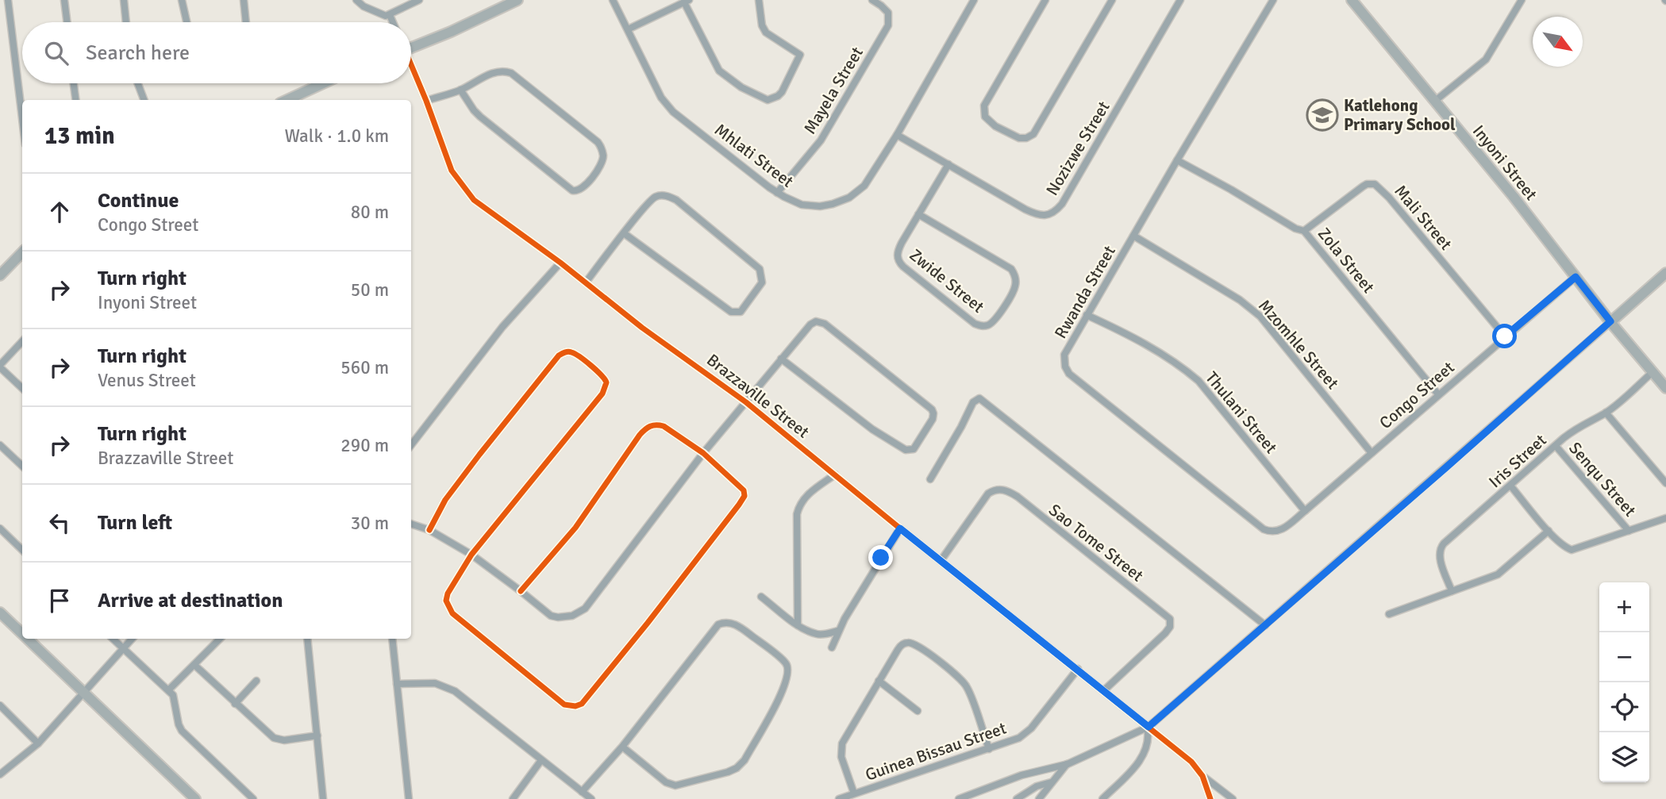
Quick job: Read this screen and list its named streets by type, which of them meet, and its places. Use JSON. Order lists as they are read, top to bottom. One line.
{"streets":{"street":["Mayela Street","Nozizwe Street","Mhlati Street","Inyoni Street","Mali Street","Zola Street","Zwide Street","Rwanda Street","Mzomhle Street","Congo Street","Brazzaville Street","Thulani Street","Iris Street","Senqu Street","Sao Tome Street","Guinea Bissau Street"]},"crossings":[["Mayela Street","Mhlati Street"],["Nozizwe Street","Mhlati Street"],["Nozizwe Street","Zwide Street"],["Inyoni Street","Congo Street"],["Inyoni Street","Iris Street"],["Mali Street","Zola Street"],["Mali Street","Congo Street"],["Zola Street","Rwanda Street"],["Zola Street","Congo Street"],["Rwanda Street","Mzomhle Street"],["Rwanda Street","Congo Street"],["Rwanda Street","Thulani Street"],["Mzomhle Street","Congo Street"],["Congo Street","Thulani Street"],["Brazzaville Street","Sao Tome Street"],["Brazzaville Street","Guinea Bissau Street"],["Iris Street","Senqu Street"]],"places":{"school or university":["Katlehong Primary School"]},"north":"bottom right","page":{"search":"Search here","heading":["13 min","Walk · 1.0 km"],"list":[["Continue","Congo Street","80 m"],["Turn right","Inyoni Street","50 m"],["Turn right","Venus Street","560 m"],["Turn right","Brazzaville Street","290 m"],["Turn left","30 m"],"Arrive at destination"],"map_buttons":["+","−"]}}
